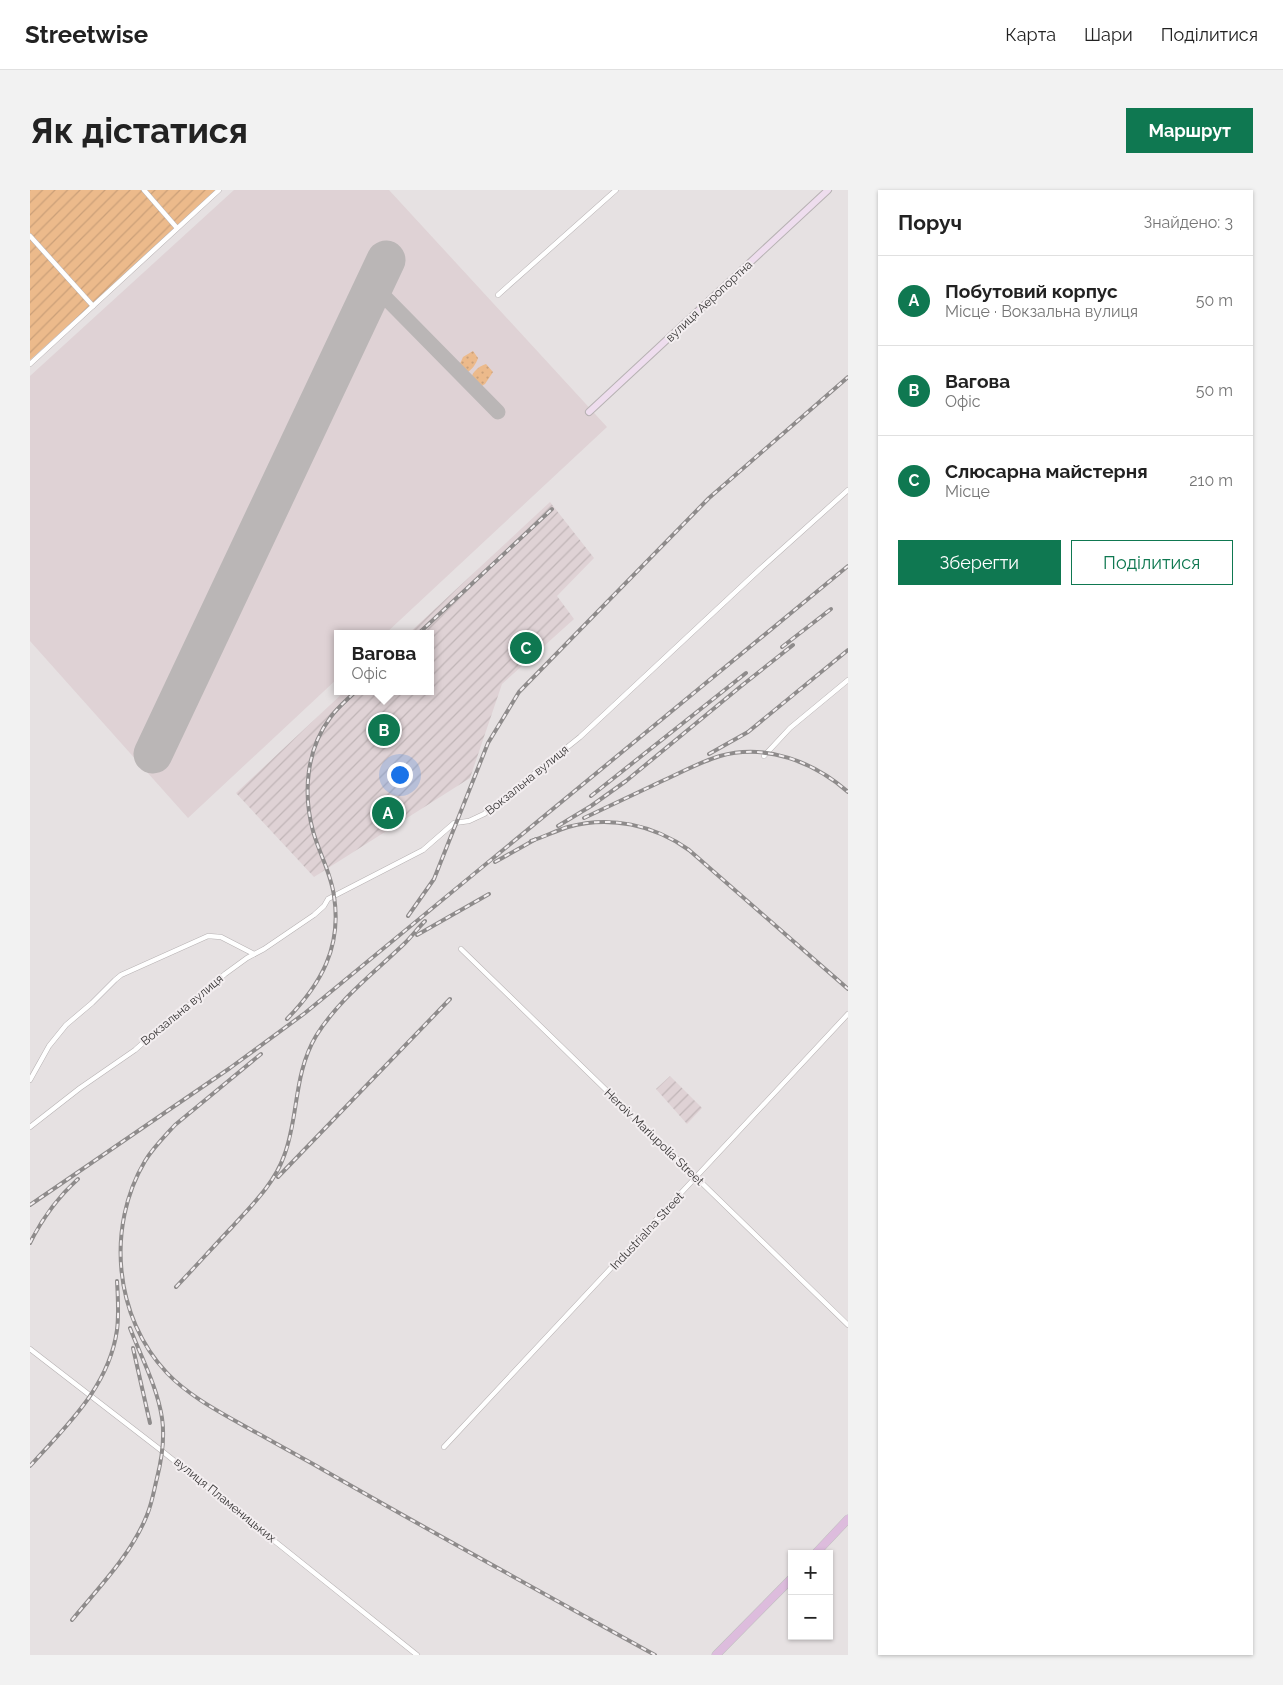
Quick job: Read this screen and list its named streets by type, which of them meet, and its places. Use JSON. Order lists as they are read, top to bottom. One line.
{"streets":{"street":["вулиця Аеропортна","Вокзальна вулиця","Heroiv Mariupolia Street","Industrialna Street","вулиця Пламеницьких"]},"crossings":[["Heroiv Mariupolia Street","Industrialna Street"]],"page":{"header":"Streetwise","nav":["Карта","Шари","Поділитися"],"buttons":["Маршрут",["Зберегти","Поділитися"]],"title":"Як дістатися","heading":["Поруч","Знайдено: 3"],"list":[{"mark":"A","name":"Побутовий корпус","note":"Місце · Вокзальна вулиця","value":"50 m"},{"mark":"B","name":"Вагова","note":"Офіс","value":"50 m"},{"mark":"C","name":"Слюсарна майстерня","note":"Місце","value":"210 m"}],"popup":["Вагова","Офіс"],"pins":["C","B","A"],"map_buttons":["+","−"]}}
